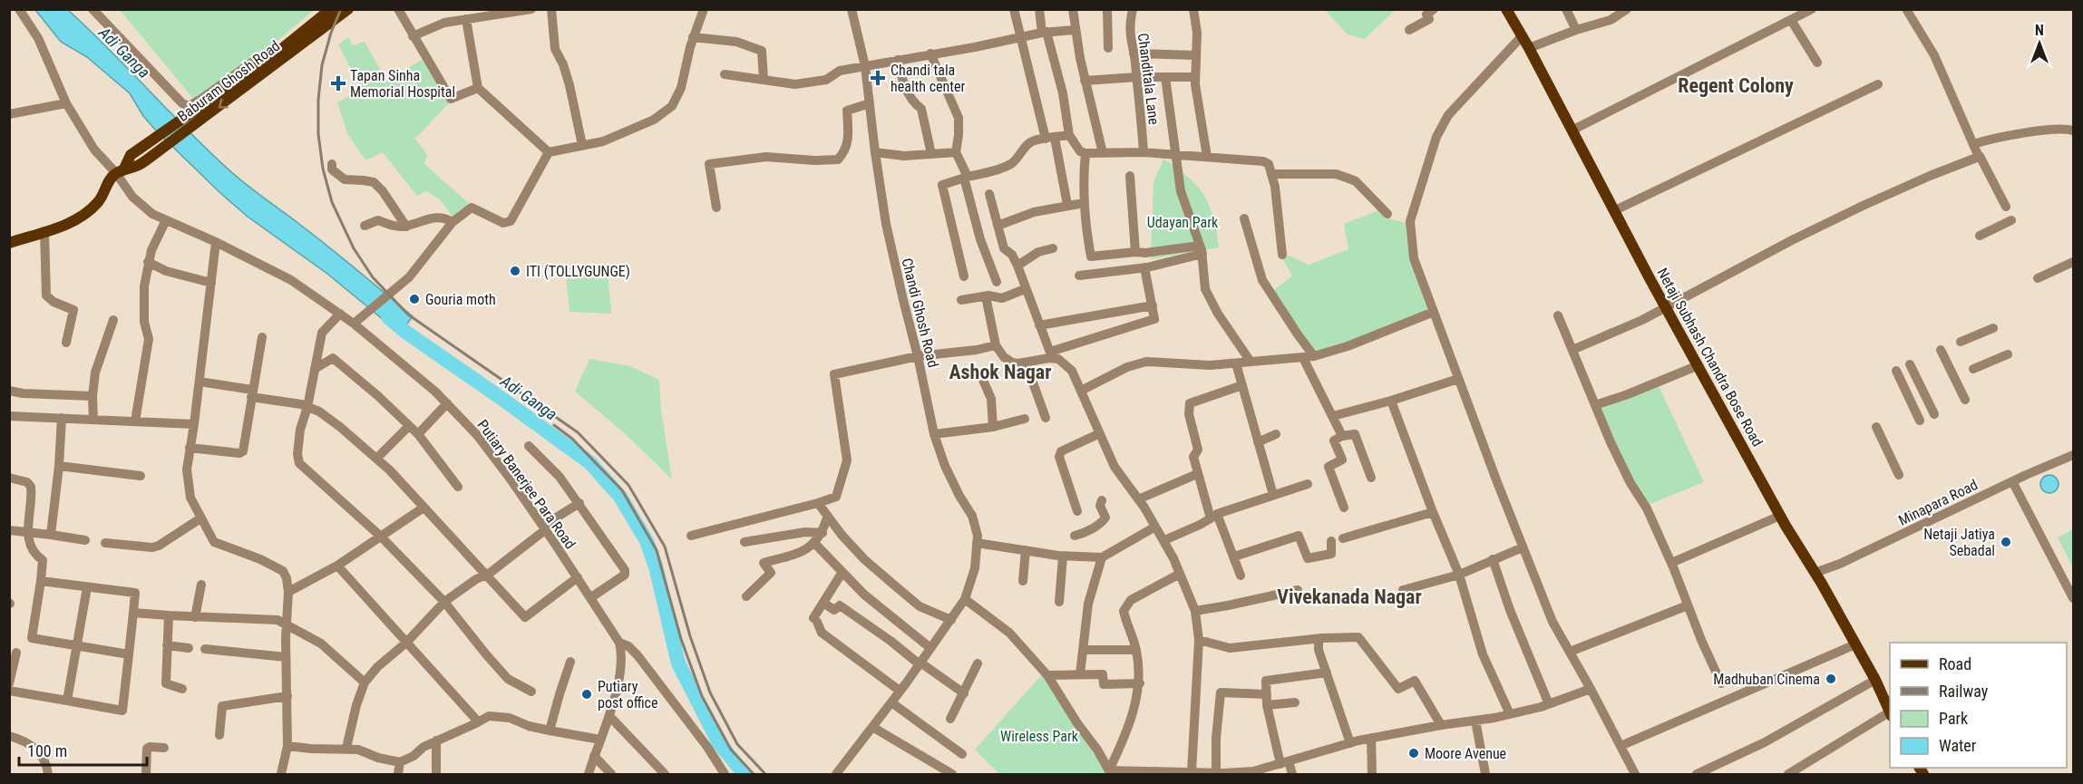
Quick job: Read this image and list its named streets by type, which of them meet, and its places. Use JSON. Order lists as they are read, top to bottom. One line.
{"streets":{"main road":["Baburam Ghosh Road","Netaji Subhash Chandra Bose Road"],"street":["Chanditala Lane","Chandi Ghosh Road","Putiary Banerjee Para Road","Minapara Road"]},"crossings":[["Baburam Ghosh Road","Putiary Banerjee Para Road"],["Netaji Subhash Chandra Bose Road","Minapara Road"]],"districts":["Regent Colony","Ashok Nagar","Vivekanada Nagar"],"water":["Adi Ganga"],"parks":["Udayan Park","Wireless Park"],"places":{"health":["Chandi tala health center","Tapan Sinha Memorial Hospital"],"other":["ITI (TOLLYGUNGE)","Gouria moth","Netaji Jatiya Sebadal","Madhuban Cinema","Putiary post office","Moore Avenue"]},"legend":["Road","Railway","Park","Water"],"scale_bar":"100 m","north":"top"}
